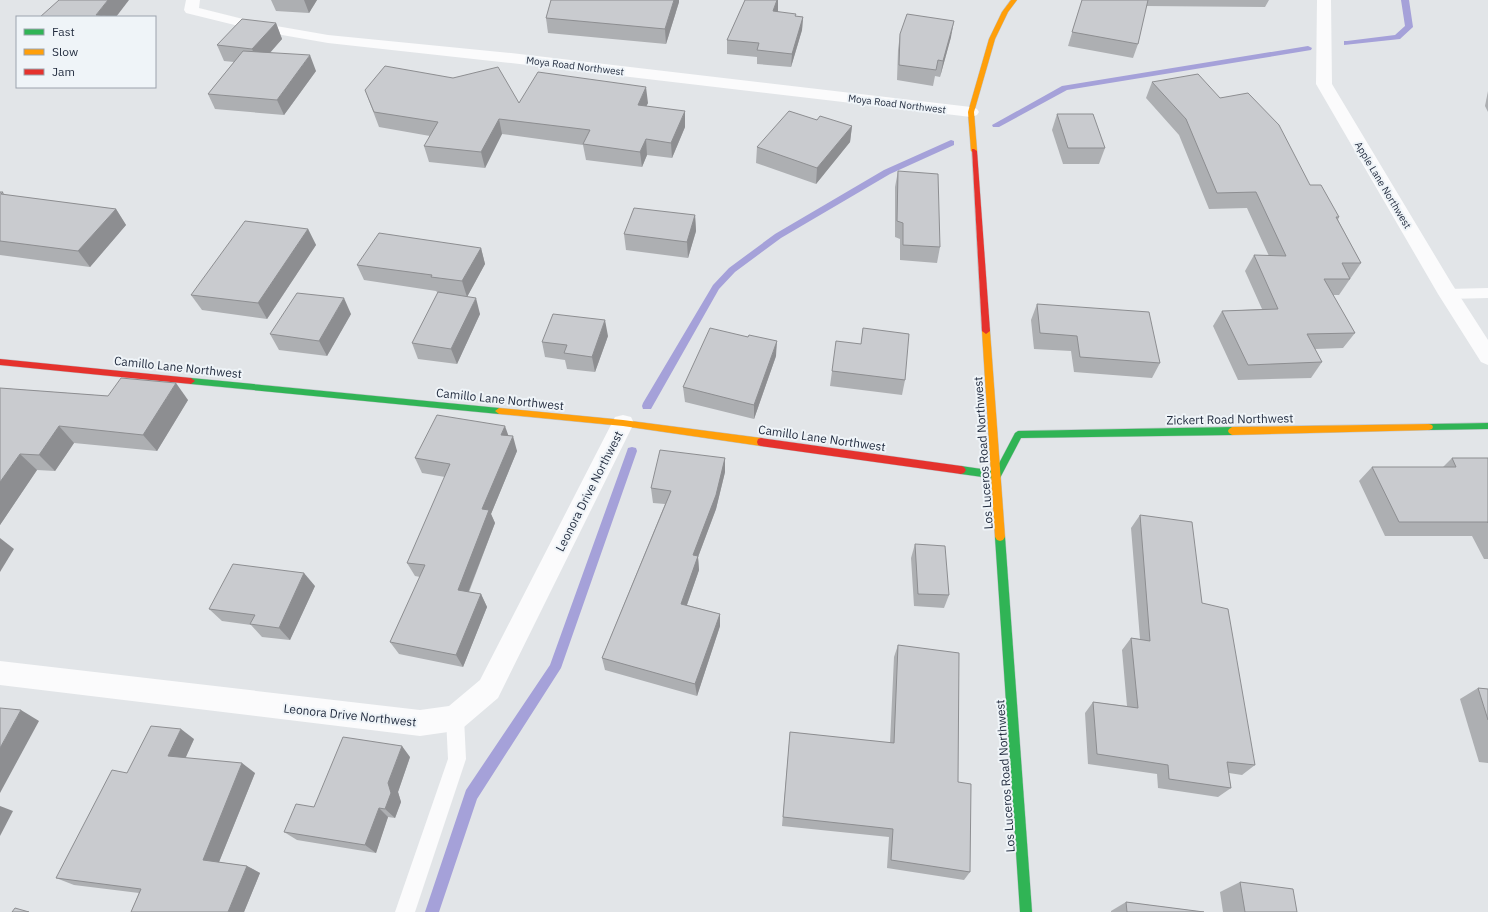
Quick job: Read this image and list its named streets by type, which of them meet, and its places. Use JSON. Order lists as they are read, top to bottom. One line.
{"streets":{"street":["Moya Road Northwest","Apple Lane Northwest","Camillo Lane Northwest","Zickert Road Northwest","Los Luceros Road Northwest","Leonora Drive Northwest"]},"crossings":[["Moya Road Northwest","Los Luceros Road Northwest"],["Camillo Lane Northwest","Zickert Road Northwest"],["Camillo Lane Northwest","Los Luceros Road Northwest"],["Camillo Lane Northwest","Leonora Drive Northwest"],["Zickert Road Northwest","Los Luceros Road Northwest"]],"legend":["Fast","Slow","Jam"]}
